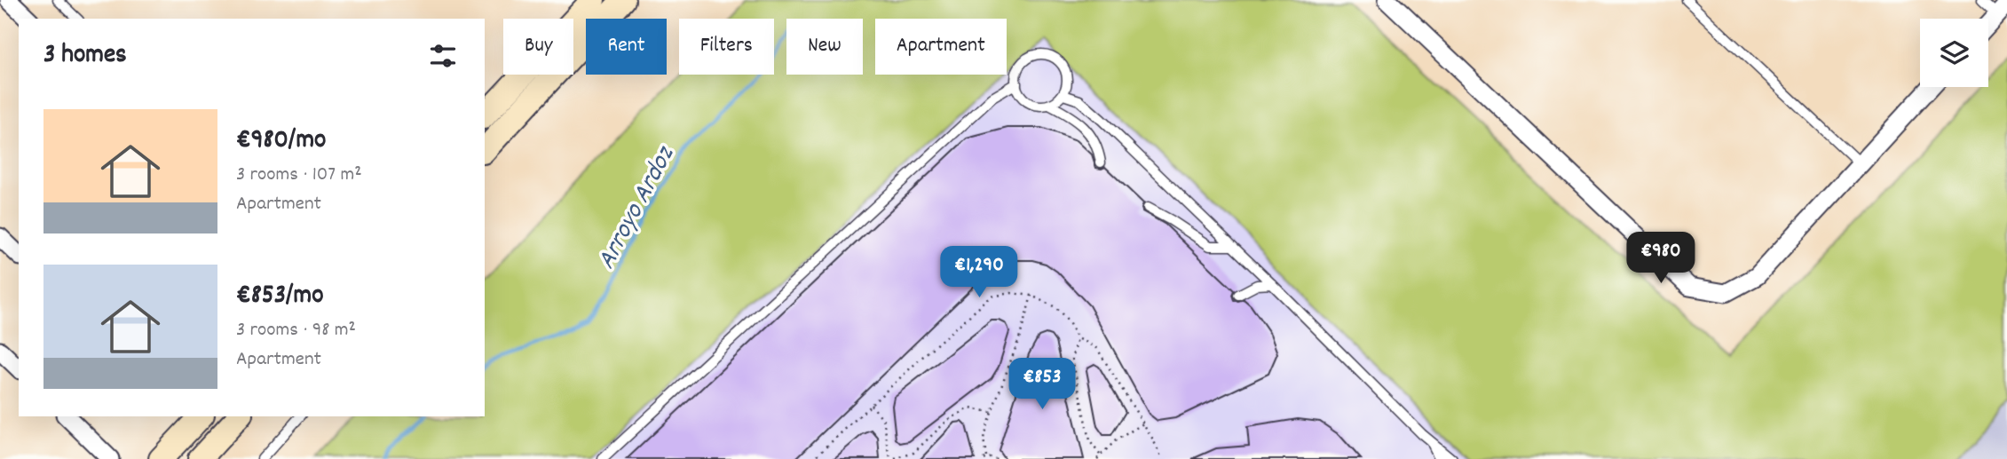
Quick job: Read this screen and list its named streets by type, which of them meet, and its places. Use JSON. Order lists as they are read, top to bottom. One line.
{"water":["Arroyo Ardoz"],"page":{"chip":["Buy","Rent","Filters","New","Apartment"],"heading":"3 homes","list":[{"name":"€980/mo","note":"3 rooms · 107 m² · Apartment"},{"name":"€853/mo","note":"3 rooms · 98 m² · Apartment"}],"price":["€980","€1,290","€853"]}}
